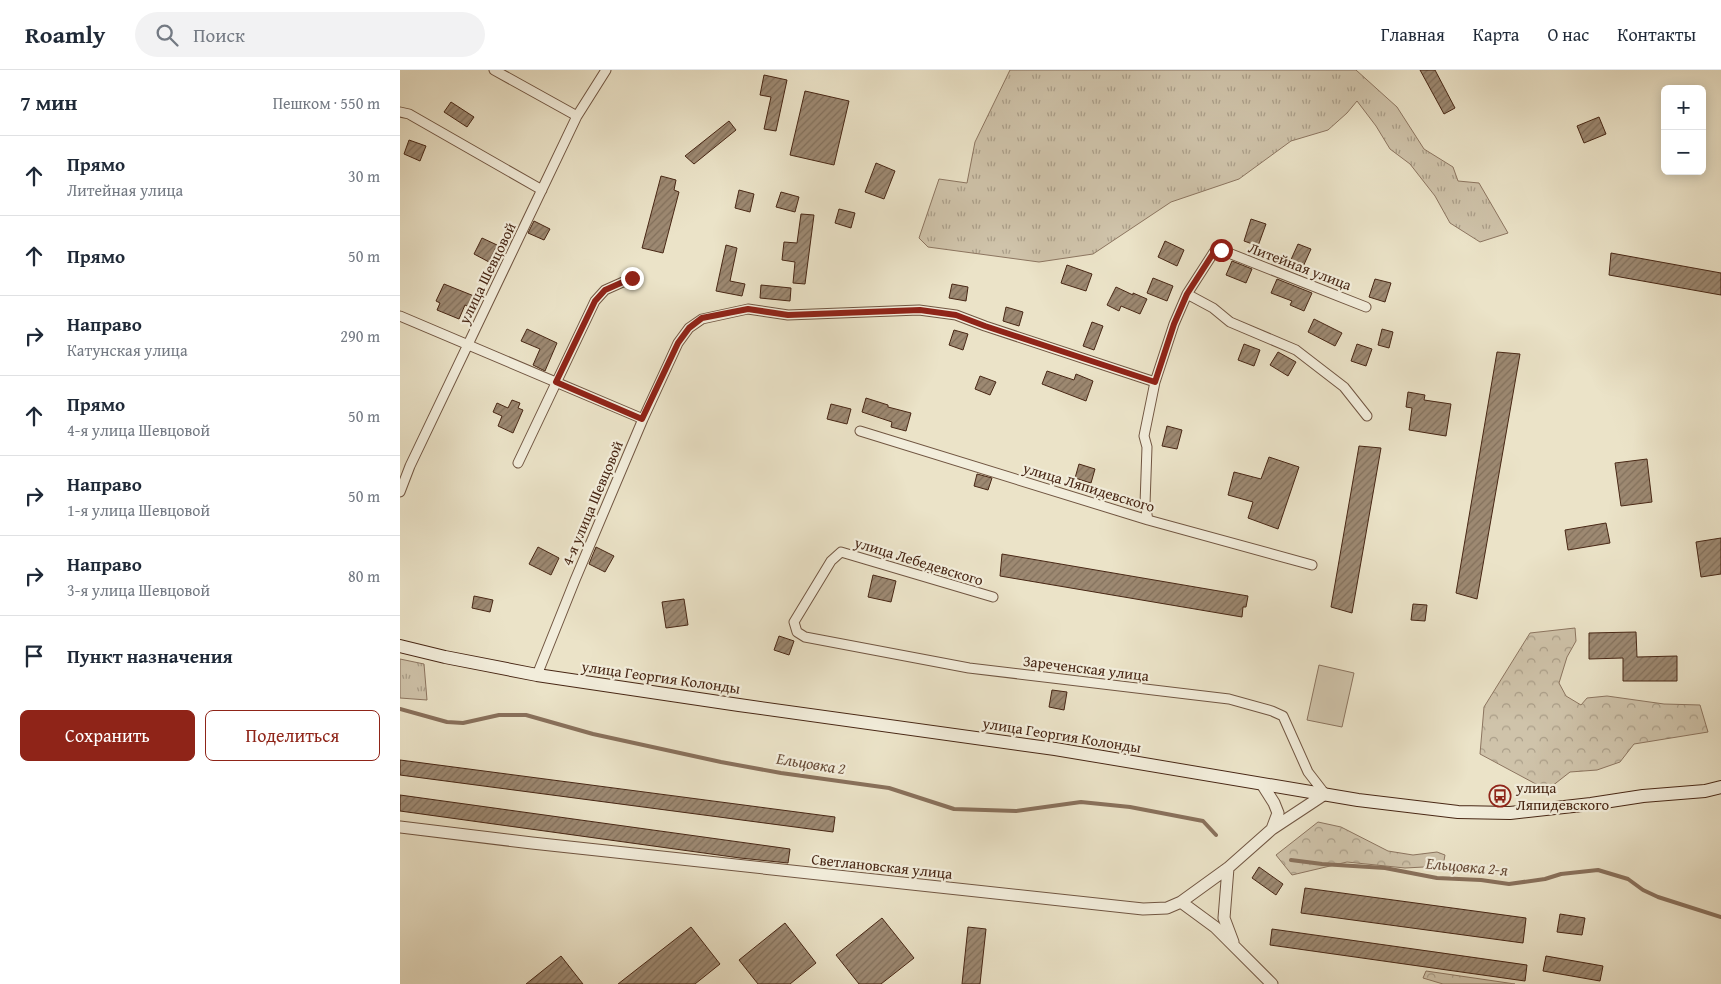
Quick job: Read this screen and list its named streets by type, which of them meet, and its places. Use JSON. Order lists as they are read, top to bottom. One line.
{"streets":{"main road":["улица Георгия Колонды"],"street":["Литейная улица","улица Шевцовой","улица Ляпидевского","4-я улица Шевцовой","улица Лебедевского","Зареченская улица","Светлановская улица"]},"crossings":[["Литейная улица","улица Ляпидевского"],["Литейная улица","4-я улица Шевцовой"],["4-я улица Шевцовой","улица Георгия Колонды"],["улица Лебедевского","Зареченская улица"],["Зареченская улица","улица Георгия Колонды"],["Зареченская улица","Светлановская улица"],["улица Георгия Колонды","Светлановская улица"]],"water":["Ельцовка 2","Ельцовка 2-я"],"places":{"bus stop":["улица Ляпидевского"]},"page":{"header":"Roamly","search":"Поиск","nav":["Главная","Карта","О нас","Контакты"],"heading":["7 мин","Пешком · 550 m"],"map_buttons":["+","−"],"list":[["Прямо","Литейная улица","30 m"],["Прямо","50 m"],["Направо","Катунская улица","290 m"],["Прямо","4-я улица Шевцовой","50 m"],["Направо","1-я улица Шевцовой","50 m"],["Направо","3-я улица Шевцовой","80 m"],"Пункт назначения"],"buttons":["Сохранить","Поделиться"]}}
